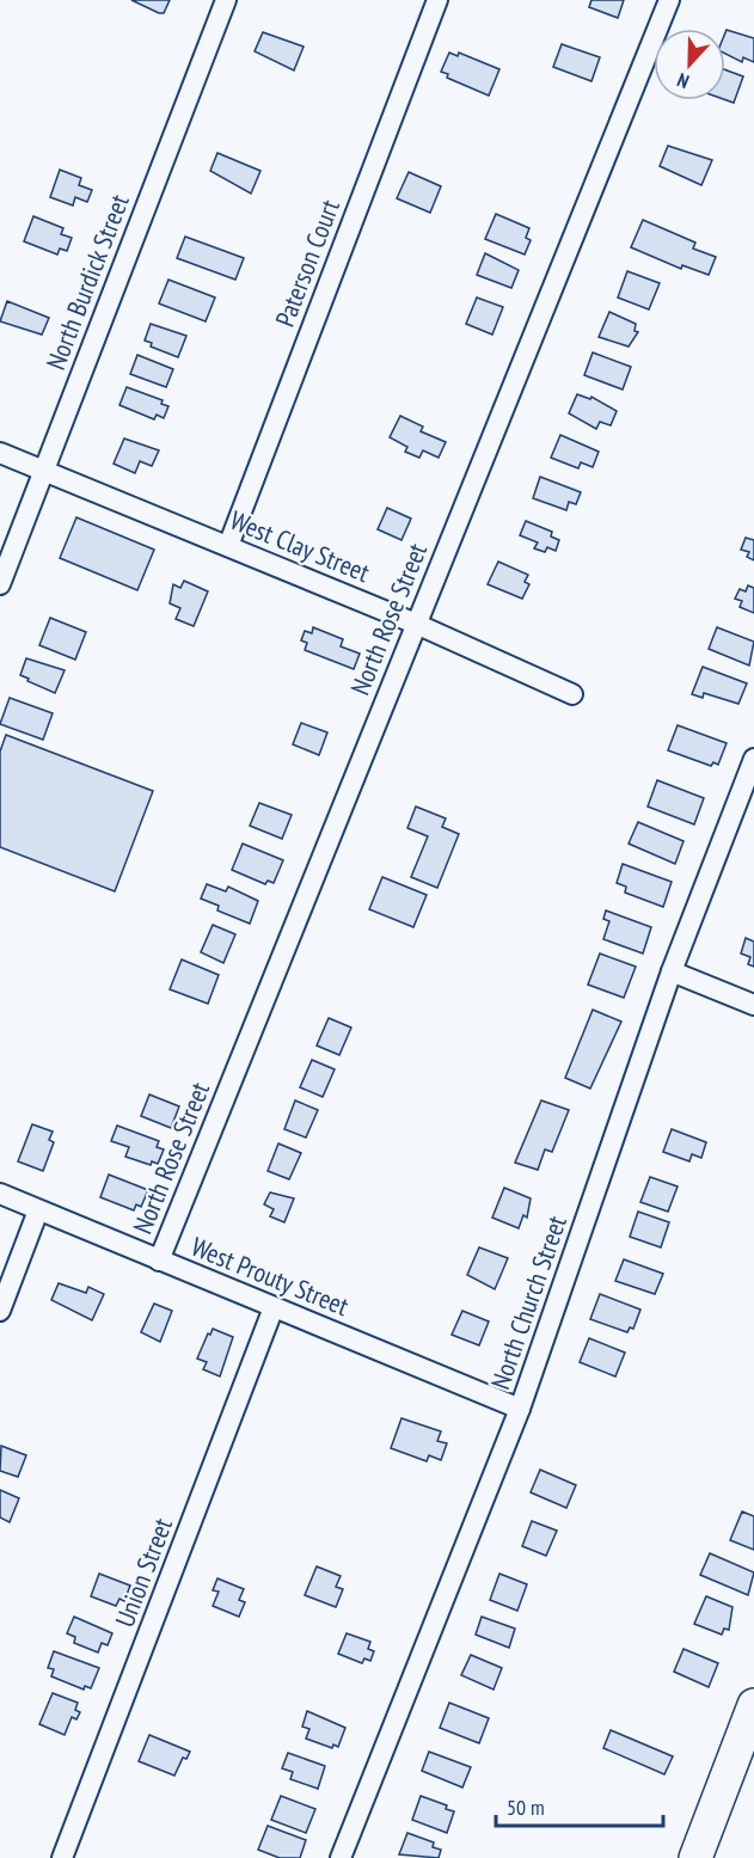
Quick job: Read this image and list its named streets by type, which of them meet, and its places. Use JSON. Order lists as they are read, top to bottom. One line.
{"streets":{"street":["Paterson Court","North Burdick Street","West Clay Street","North Rose Street","West Prouty Street","North Church Street","Union Street"]},"crossings":[["Paterson Court","West Clay Street"],["North Burdick Street","West Clay Street"],["West Clay Street","North Rose Street"],["North Rose Street","West Prouty Street"],["West Prouty Street","North Church Street"],["West Prouty Street","Union Street"]],"scale_bar":"50 m","north":"bottom"}
